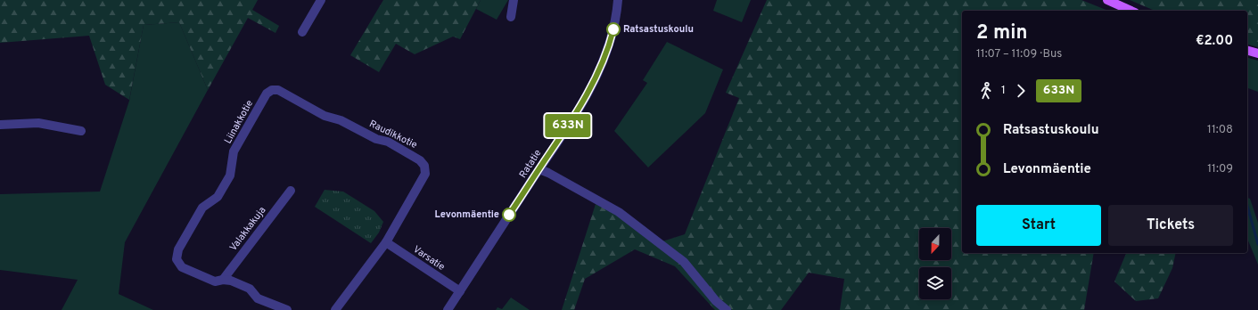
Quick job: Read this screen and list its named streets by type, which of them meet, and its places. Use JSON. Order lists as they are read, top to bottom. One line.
{"streets":{"street":["Liinakkotie","Raudikkotie","Ratatie","Valakkakuja","Varsatie"]},"crossings":[["Liinakkotie","Raudikkotie"],["Liinakkotie","Valakkakuja"],["Raudikkotie","Varsatie"],["Ratatie","Varsatie"]],"places":["Ratsastuskoulu","Levonmäentie"],"lines":["bus line 633N"],"north":"bottom","page":{"on_map":"633N","heading":["2 min","11:07 – 11:09 · Bus","€2.00"],"legs":["1","633N"],"list":[{"name":"Ratsastuskoulu","value":"11:08"},{"name":"Levonmäentie","value":"11:09"}],"buttons":["Start","Tickets"]}}
